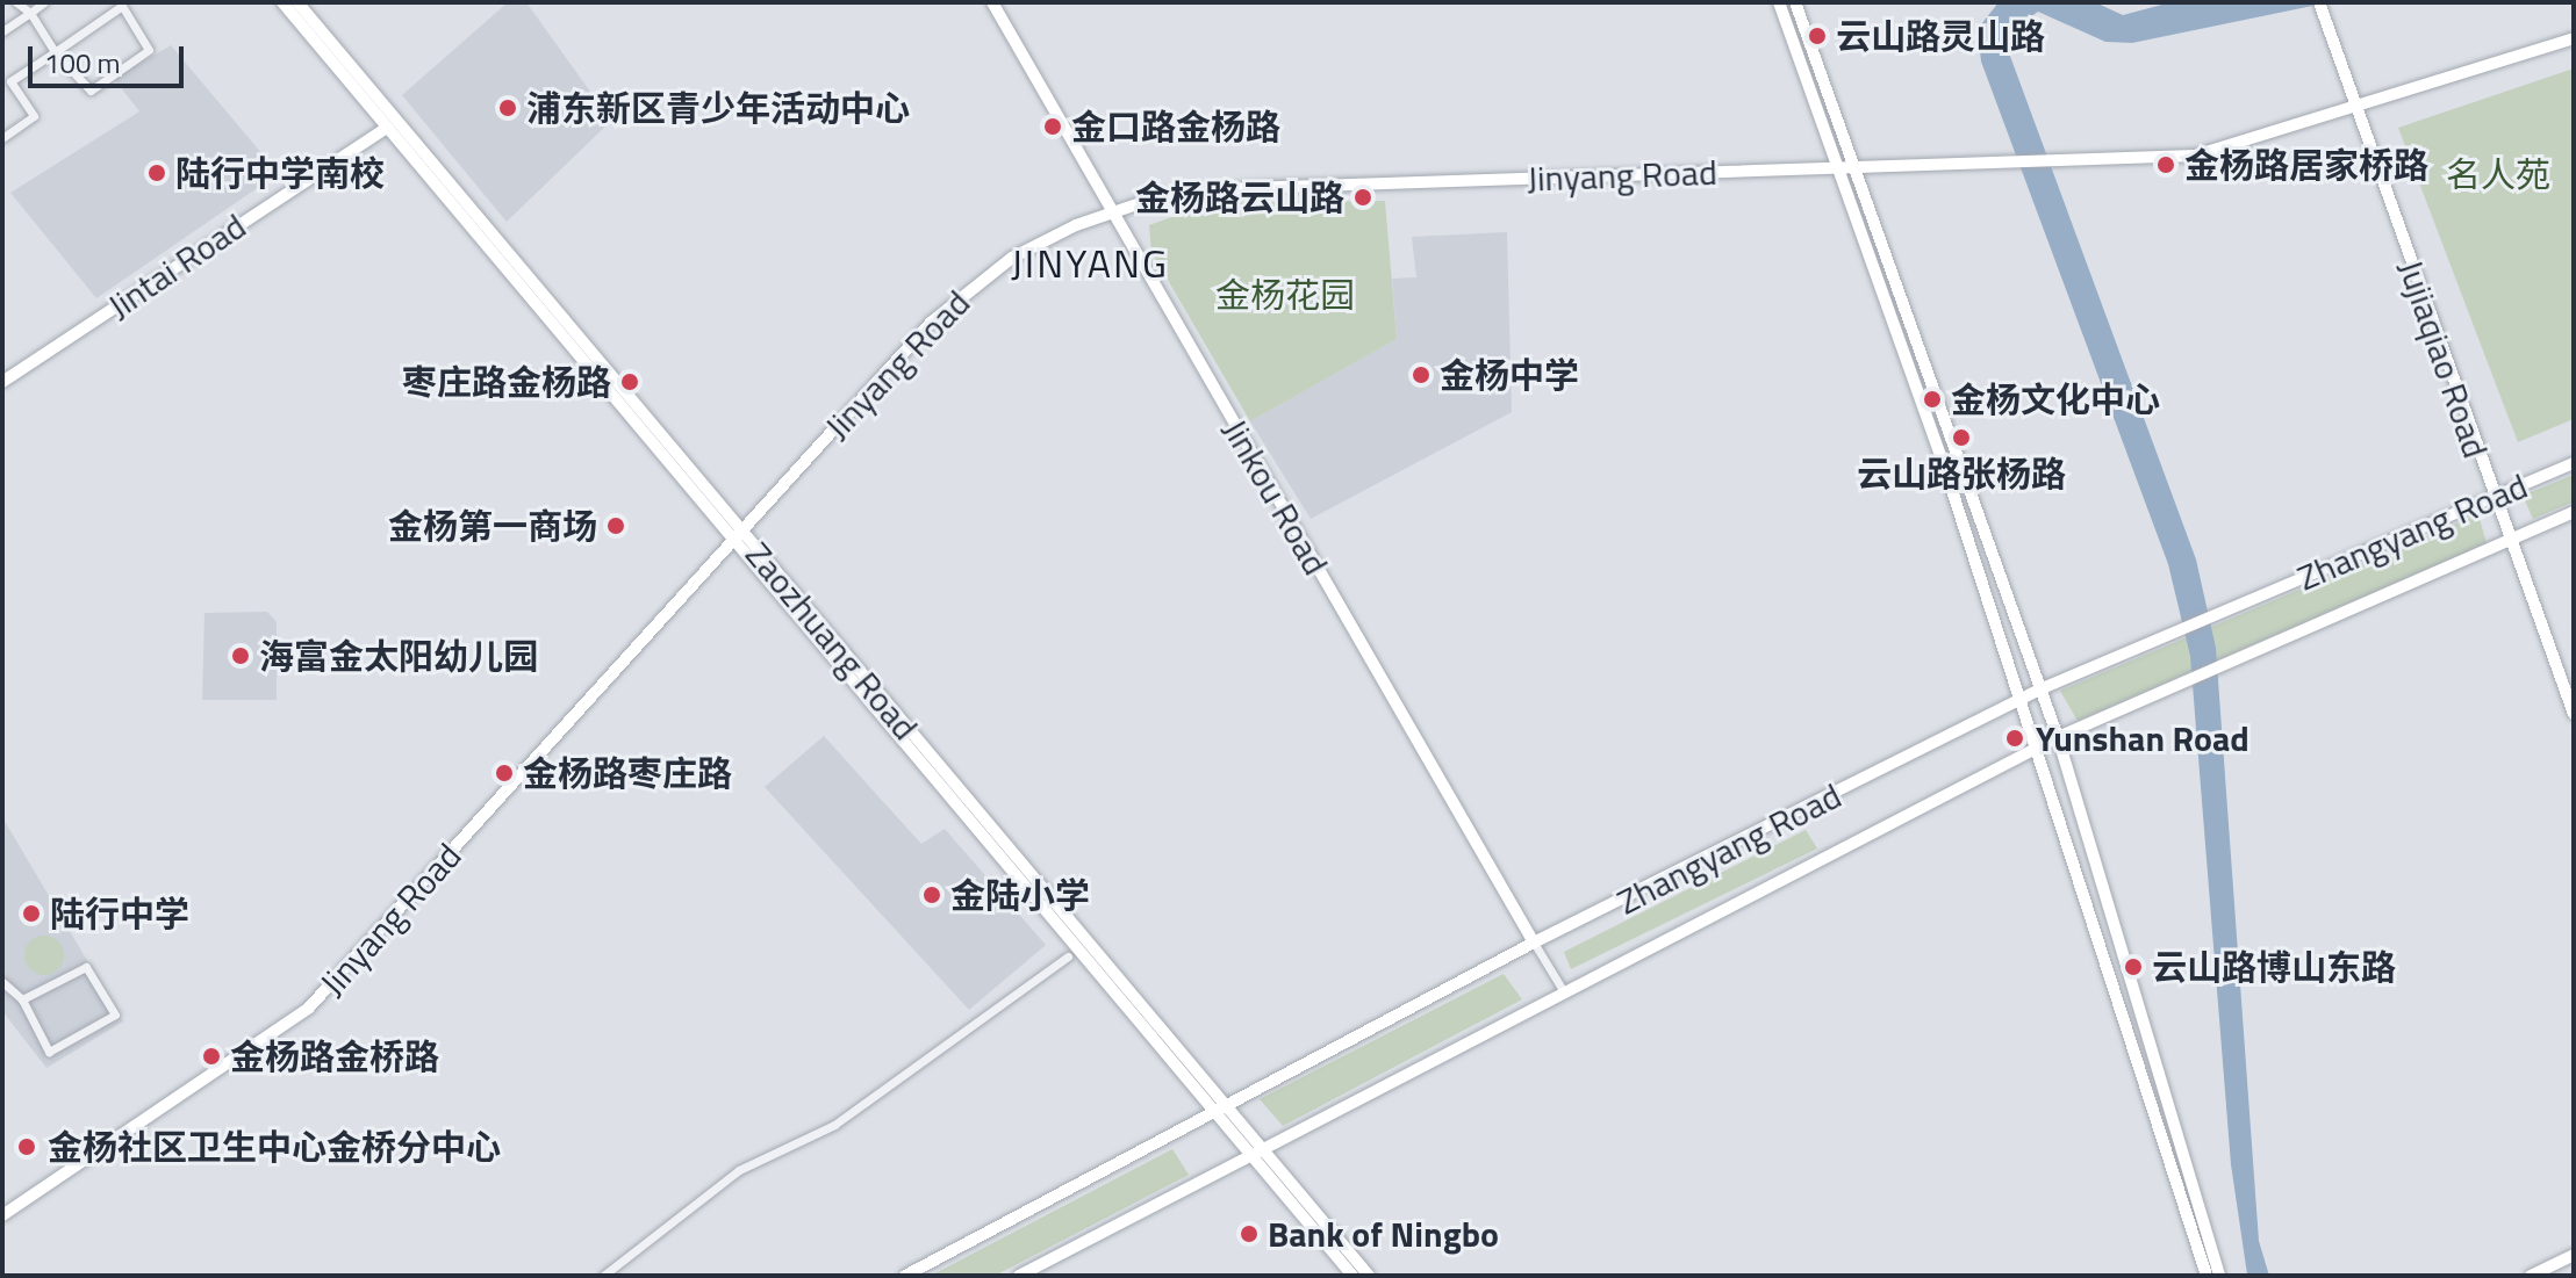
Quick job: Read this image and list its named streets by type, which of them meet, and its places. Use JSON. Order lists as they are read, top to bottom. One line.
{"streets":{"street":["Jinyang Road","Jintai Road","Jujiaqiao Road","Jinkou Road","Zhangyang Road","Zaozhuang Road"]},"crossings":[["Jinyang Road","Jujiaqiao Road"],["Jinyang Road","Jinkou Road"],["Jinyang Road","Zaozhuang Road"],["Jintai Road","Zaozhuang Road"],["Jujiaqiao Road","Zhangyang Road"],["Jinkou Road","Zhangyang Road"],["Zhangyang Road","Zaozhuang Road"]],"districts":["JINYANG"],"parks":["名人苑","金杨花园"],"places":["云山路灵山路","浦东新区青少年活动中心","金口路金杨路","金杨路居家桥路","陆行中学南校","金杨路云山路","金杨中学","枣庄路金杨路","金杨文化中心","云山路张杨路","金杨第一商场","海富金太阳幼儿园","Yunshan Road","金杨路枣庄路","金陆小学","陆行中学","云山路博山东路","金杨路金桥路","金杨社区卫生中心金桥分中心","Bank of Ningbo"],"scale_bar":"100 m"}
